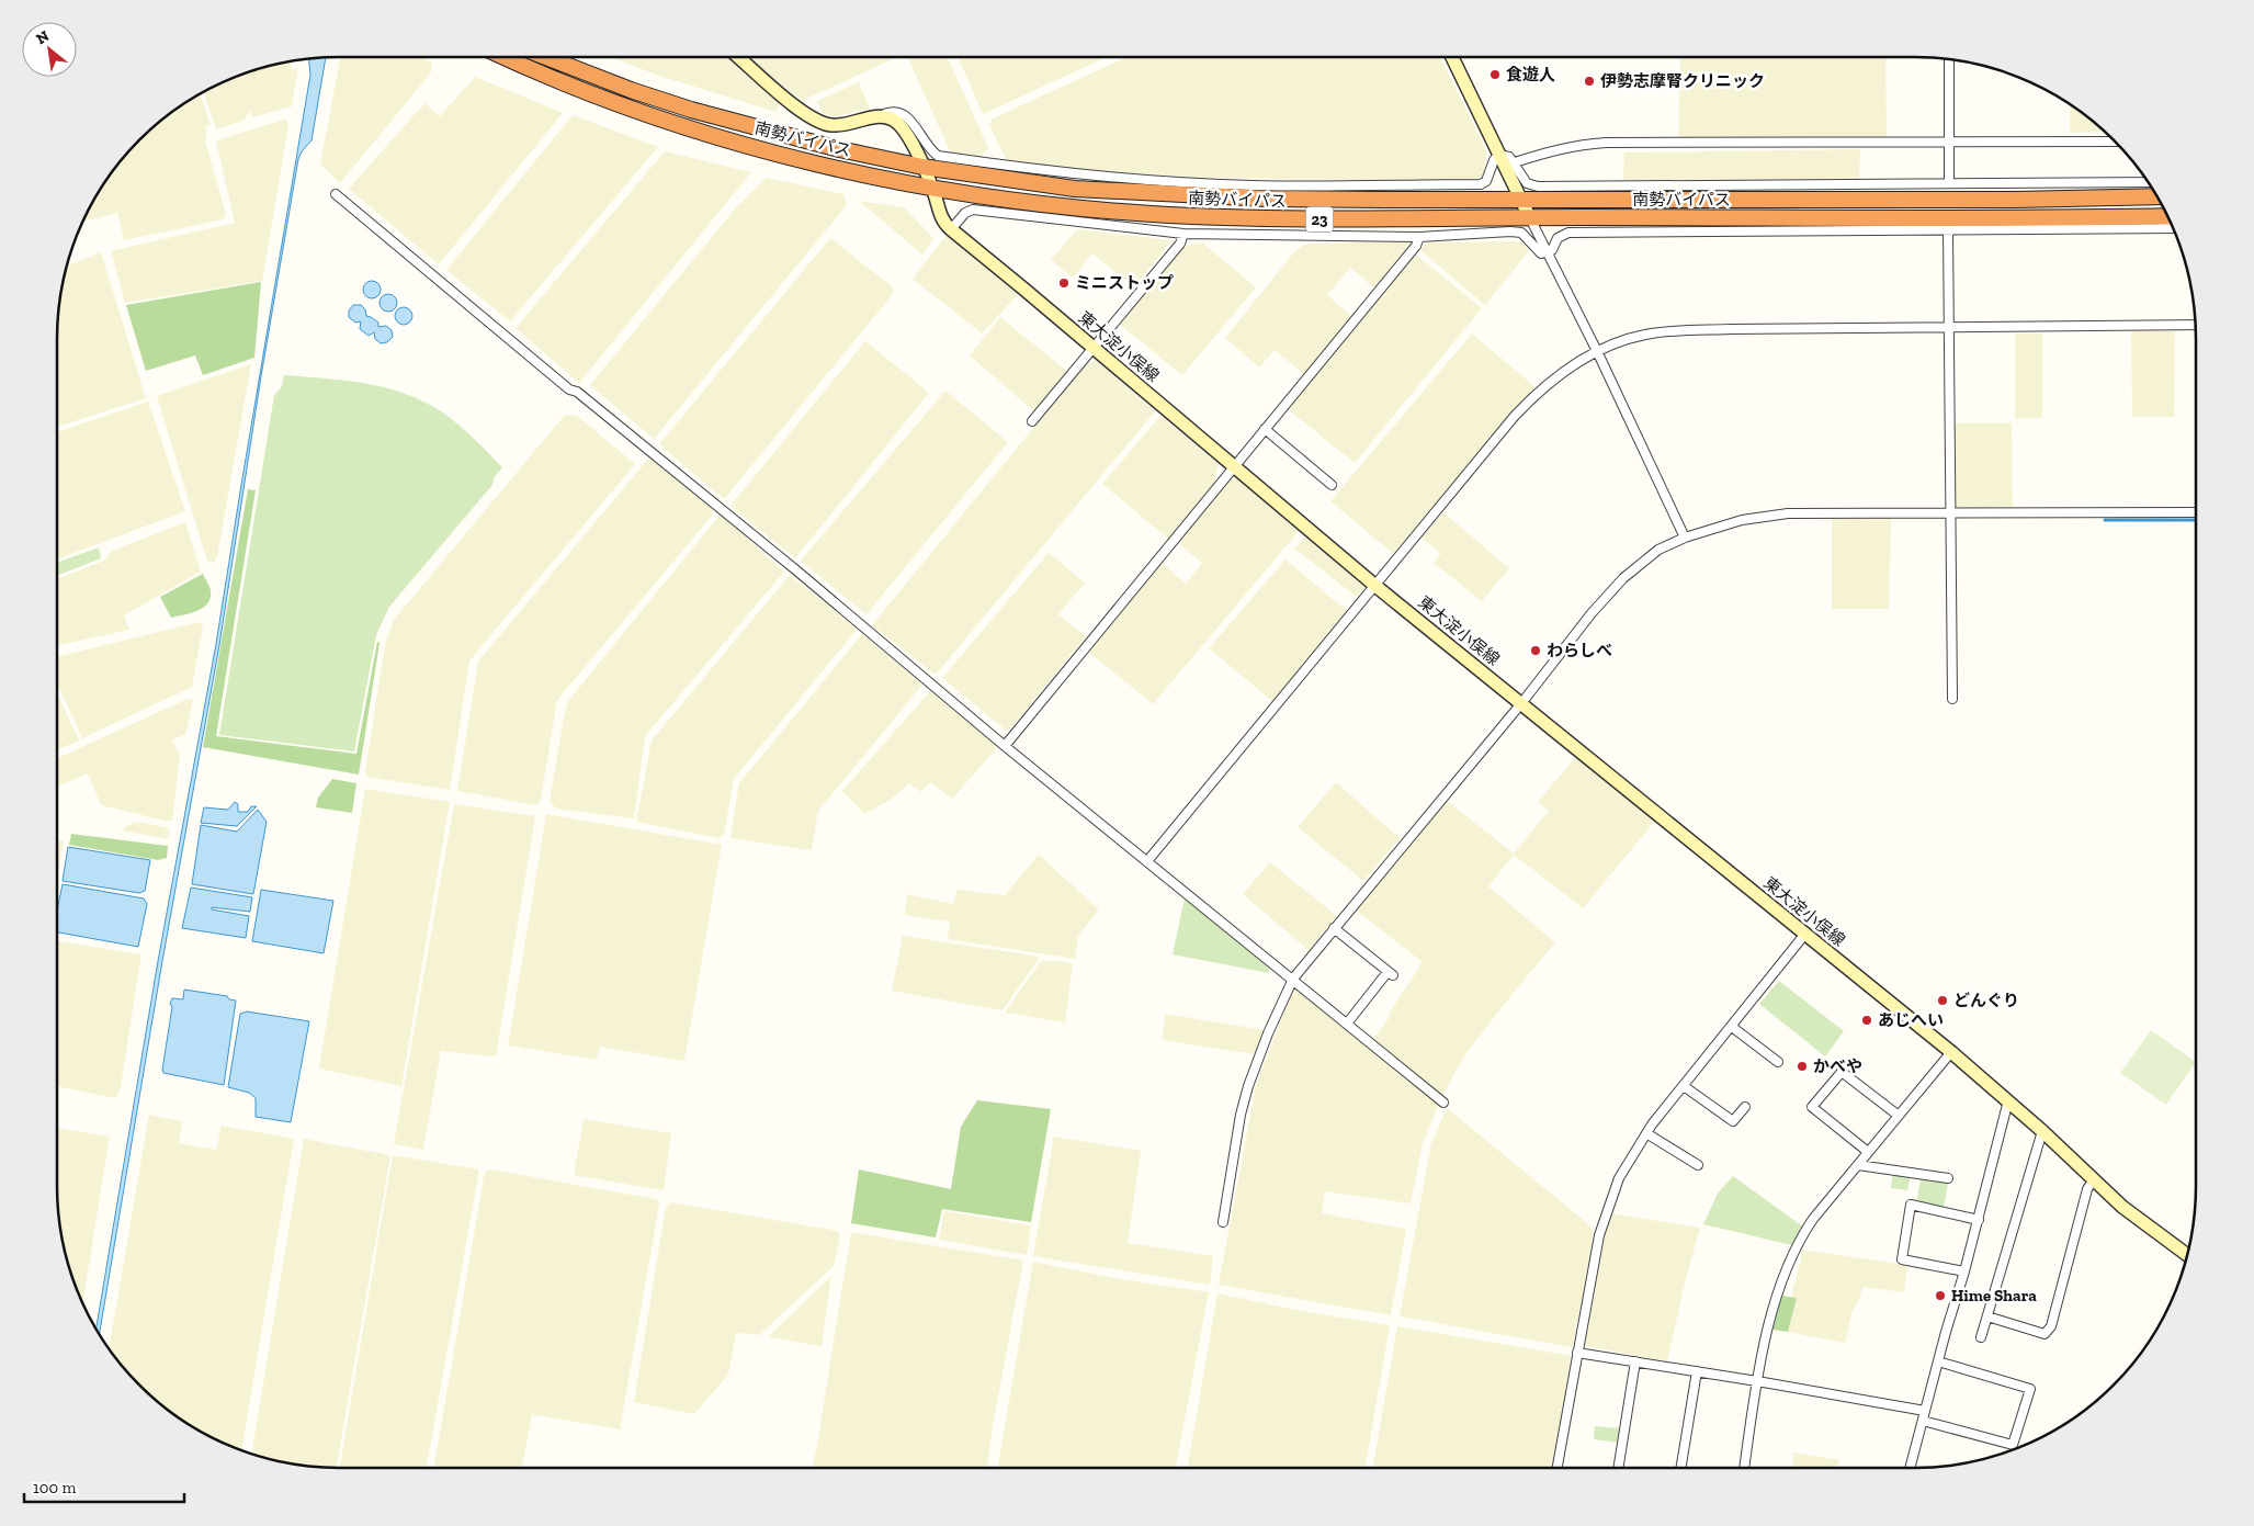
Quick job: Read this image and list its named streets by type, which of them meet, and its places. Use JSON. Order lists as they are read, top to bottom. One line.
{"streets":{"highway":["南勢バイパス","23"],"main road":["東大淀小俣線"]},"crossings":[["南勢バイパス","東大淀小俣線"]],"places":["食遊人","伊勢志摩腎クリニック","ミニストップ","わらしべ","どんぐり","あじへい","かべや","Hime Shara"],"scale_bar":"100 m","north":"top left"}
